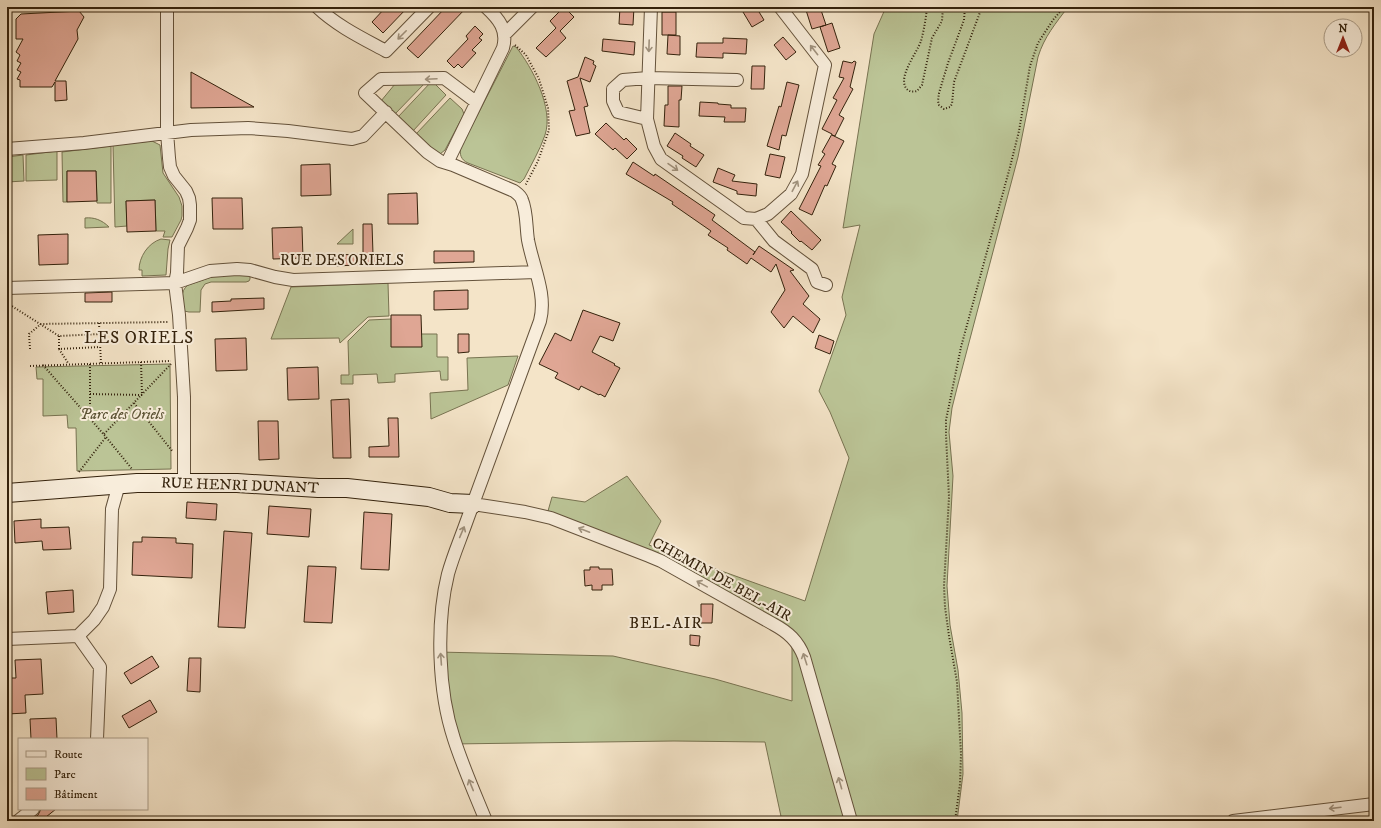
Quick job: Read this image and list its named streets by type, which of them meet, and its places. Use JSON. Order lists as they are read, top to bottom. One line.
{"streets":{"street":["RUE DES ORIELS","RUE HENRI DUNANT","CHEMIN DE BEL-AIR"]},"crossings":[["RUE HENRI DUNANT","CHEMIN DE BEL-AIR"]],"one_way":["CHEMIN DE BEL-AIR"],"districts":["LES ORIELS","BEL-AIR"],"parks":["Parc des Oriels"],"legend":["Route","Parc","Bâtiment"],"north":"top"}
